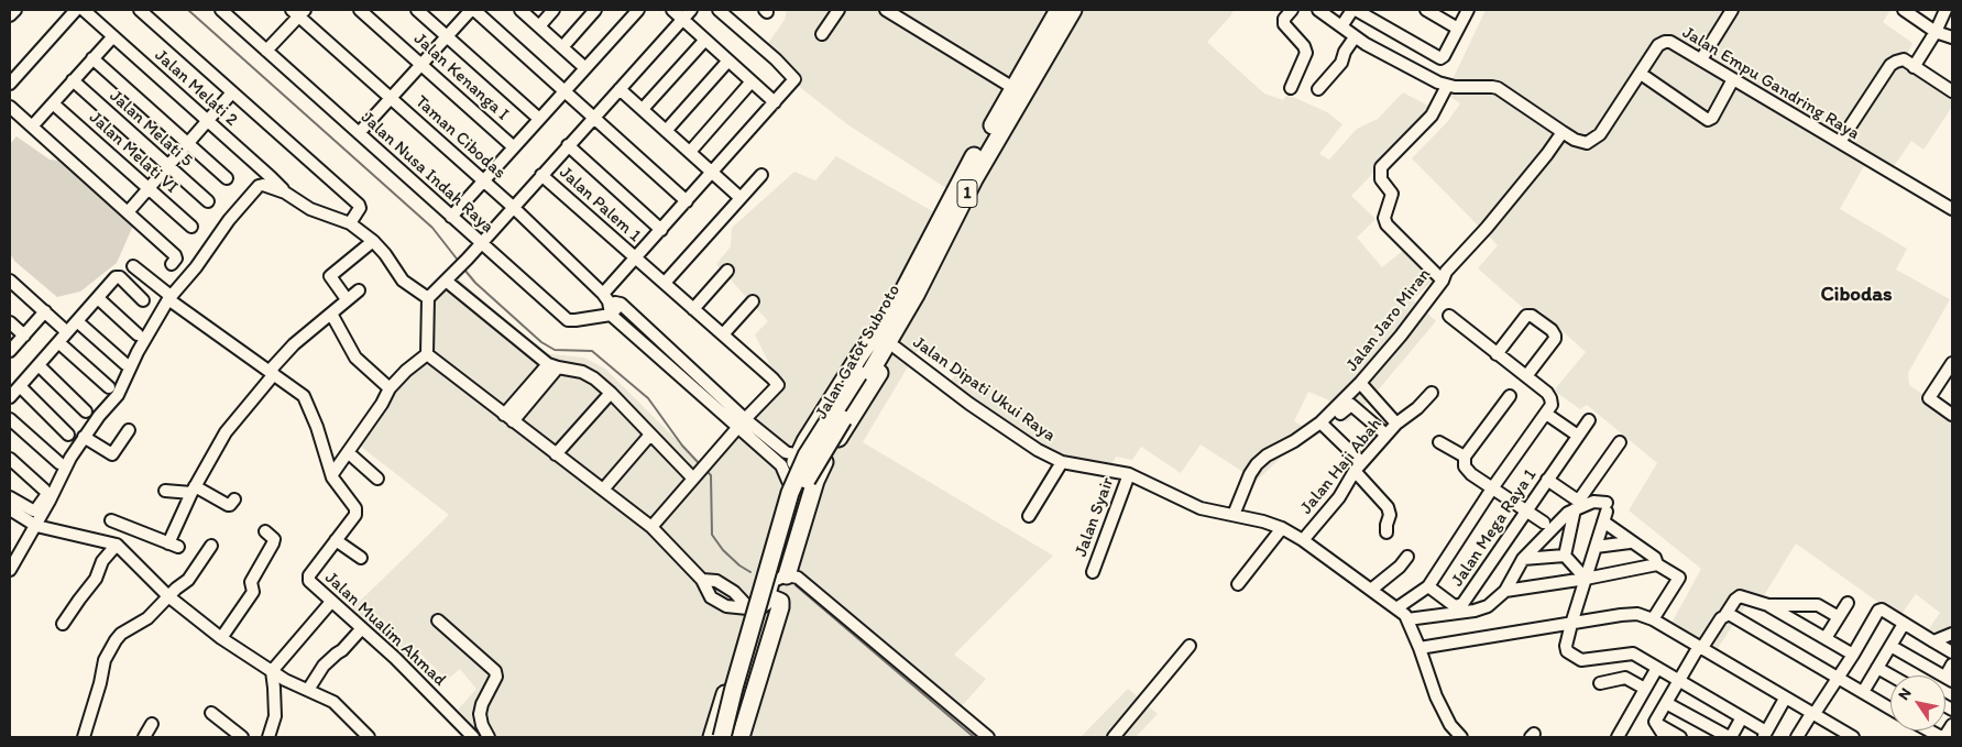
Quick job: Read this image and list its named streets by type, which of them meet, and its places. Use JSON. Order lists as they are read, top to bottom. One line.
{"streets":{"highway":["1","Jalan Gatot Subroto"],"street":["Jalan Kenanga I","Jalan Empu Gandring Raya","Jalan Melati 2","Jalan Melati 5","Taman Cibodas","Jalan Melati VI","Jalan Nusa Indah Raya","Jalan Palem 1","Jalan Jaro Miran","Jalan Dipati Ukui Raya","Jalan Haji Abah","Jalan Syair","Jalan Mega Raya 1","Jalan Mualim Ahmad"]},"crossings":[["Jalan Empu Gandring Raya","Jalan Jaro Miran"],["Jalan Jaro Miran","Jalan Dipati Ukui Raya"],["Jalan Dipati Ukui Raya","Jalan Haji Abah"],["Jalan Dipati Ukui Raya","Jalan Syair"]],"districts":["Cibodas"],"north":"top left"}
